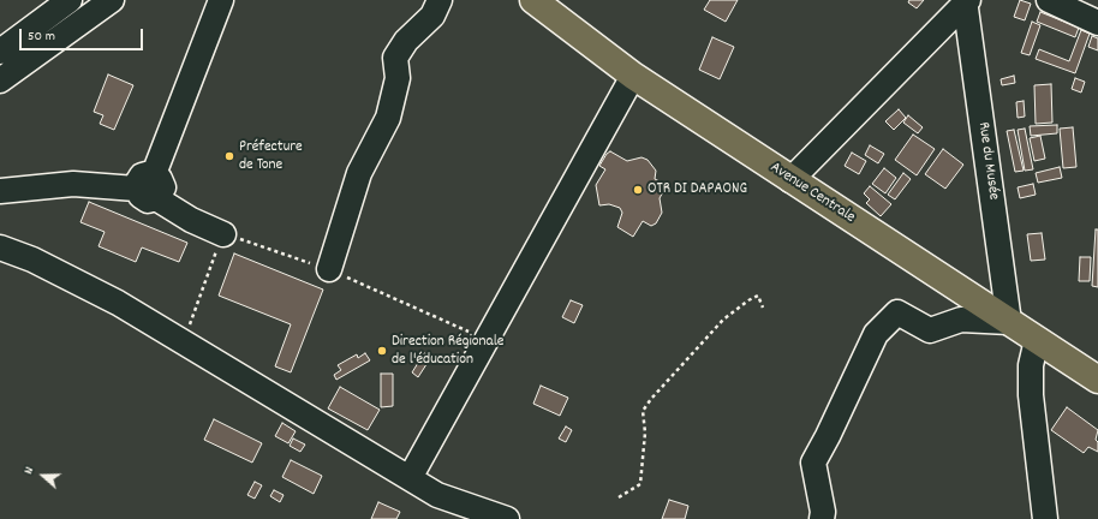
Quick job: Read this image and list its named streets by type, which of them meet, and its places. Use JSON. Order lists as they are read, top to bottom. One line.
{"streets":{"main road":["Avenue Centrale"],"street":["Rue du Musée"]},"crossings":[["Rue du Musée","Avenue Centrale"]],"places":["Préfecture de Tone","OTR DI DAPAONG","Direction Régionale de l'éducation"],"scale_bar":"50 m","north":"left"}
